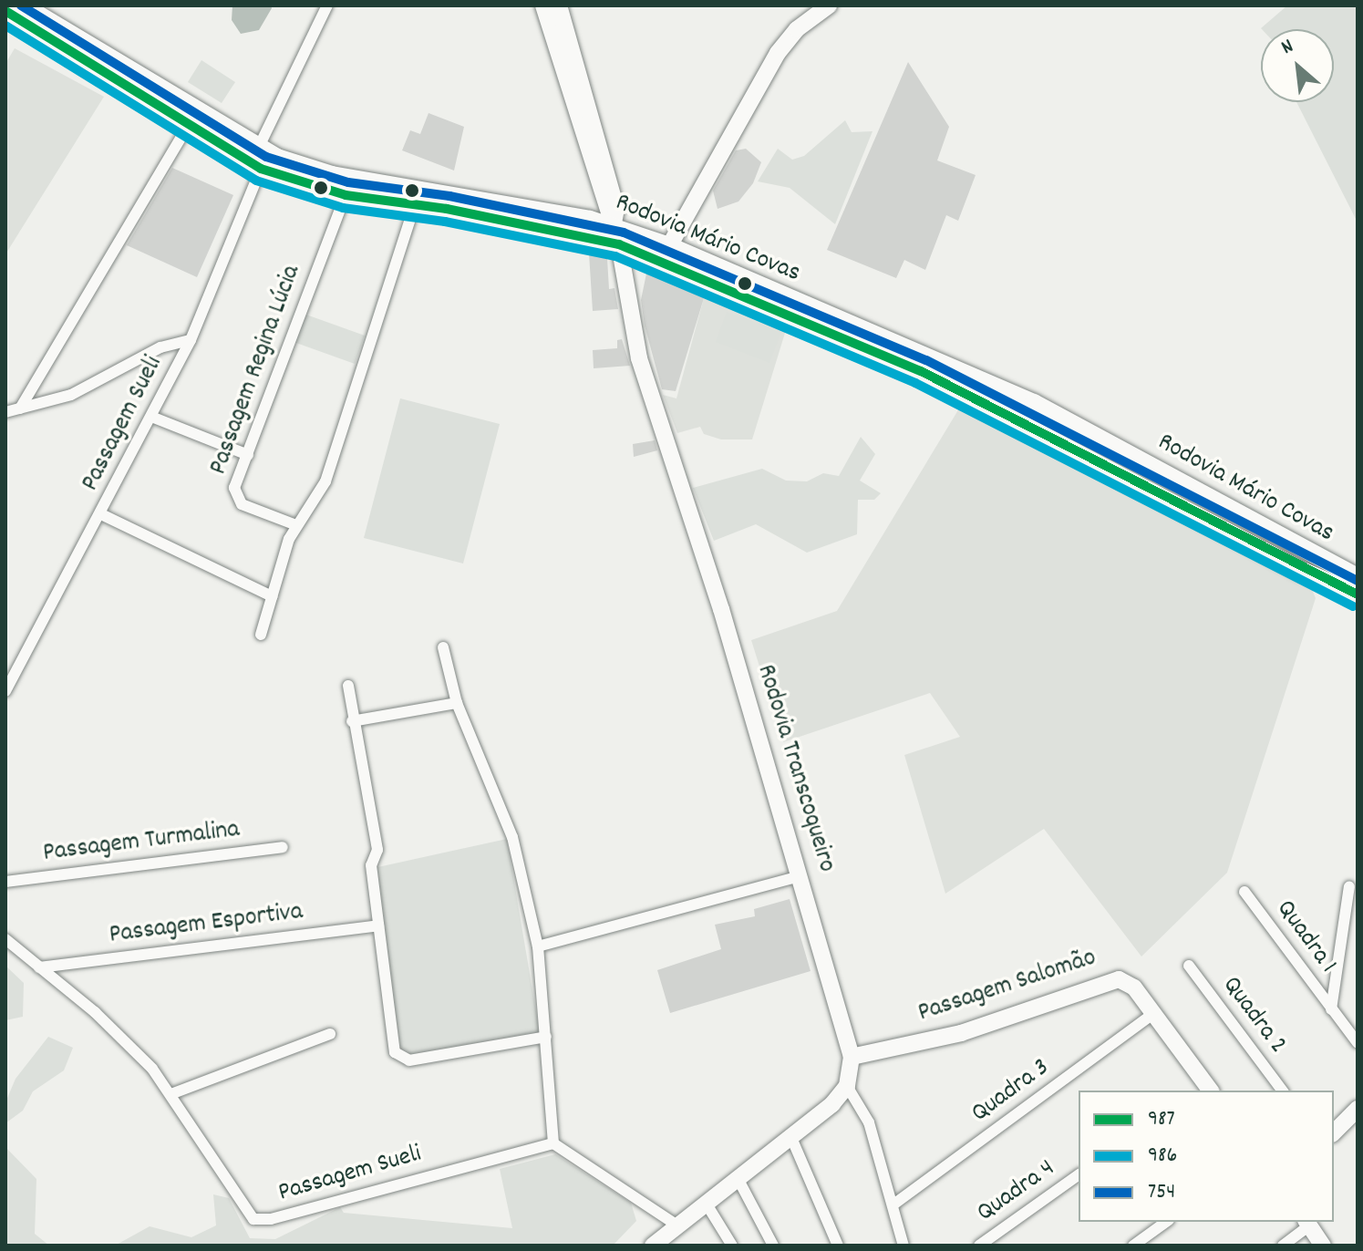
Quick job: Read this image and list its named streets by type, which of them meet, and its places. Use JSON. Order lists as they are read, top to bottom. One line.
{"streets":{"main road":["Rodovia Mário Covas","Rodovia Transcoqueiro","Passagem Salomão"],"street":["Passagem Regina Lúcia","Passagem Sueli","Passagem Turmalina","Passagem Esportiva","Quadra 1","Quadra 2","Quadra 3","Quadra 4"]},"crossings":[["Rodovia Mário Covas","Passagem Regina Lúcia"],["Rodovia Mário Covas","Passagem Sueli"],["Rodovia Mário Covas","Rodovia Transcoqueiro"],["Passagem Sueli","Passagem Esportiva"],["Rodovia Transcoqueiro","Passagem Salomão"],["Passagem Salomão","Quadra 3"]],"lines":["transit line 754","transit line 987","transit line 986"],"legend":["987","986","754"],"north":"top left"}
